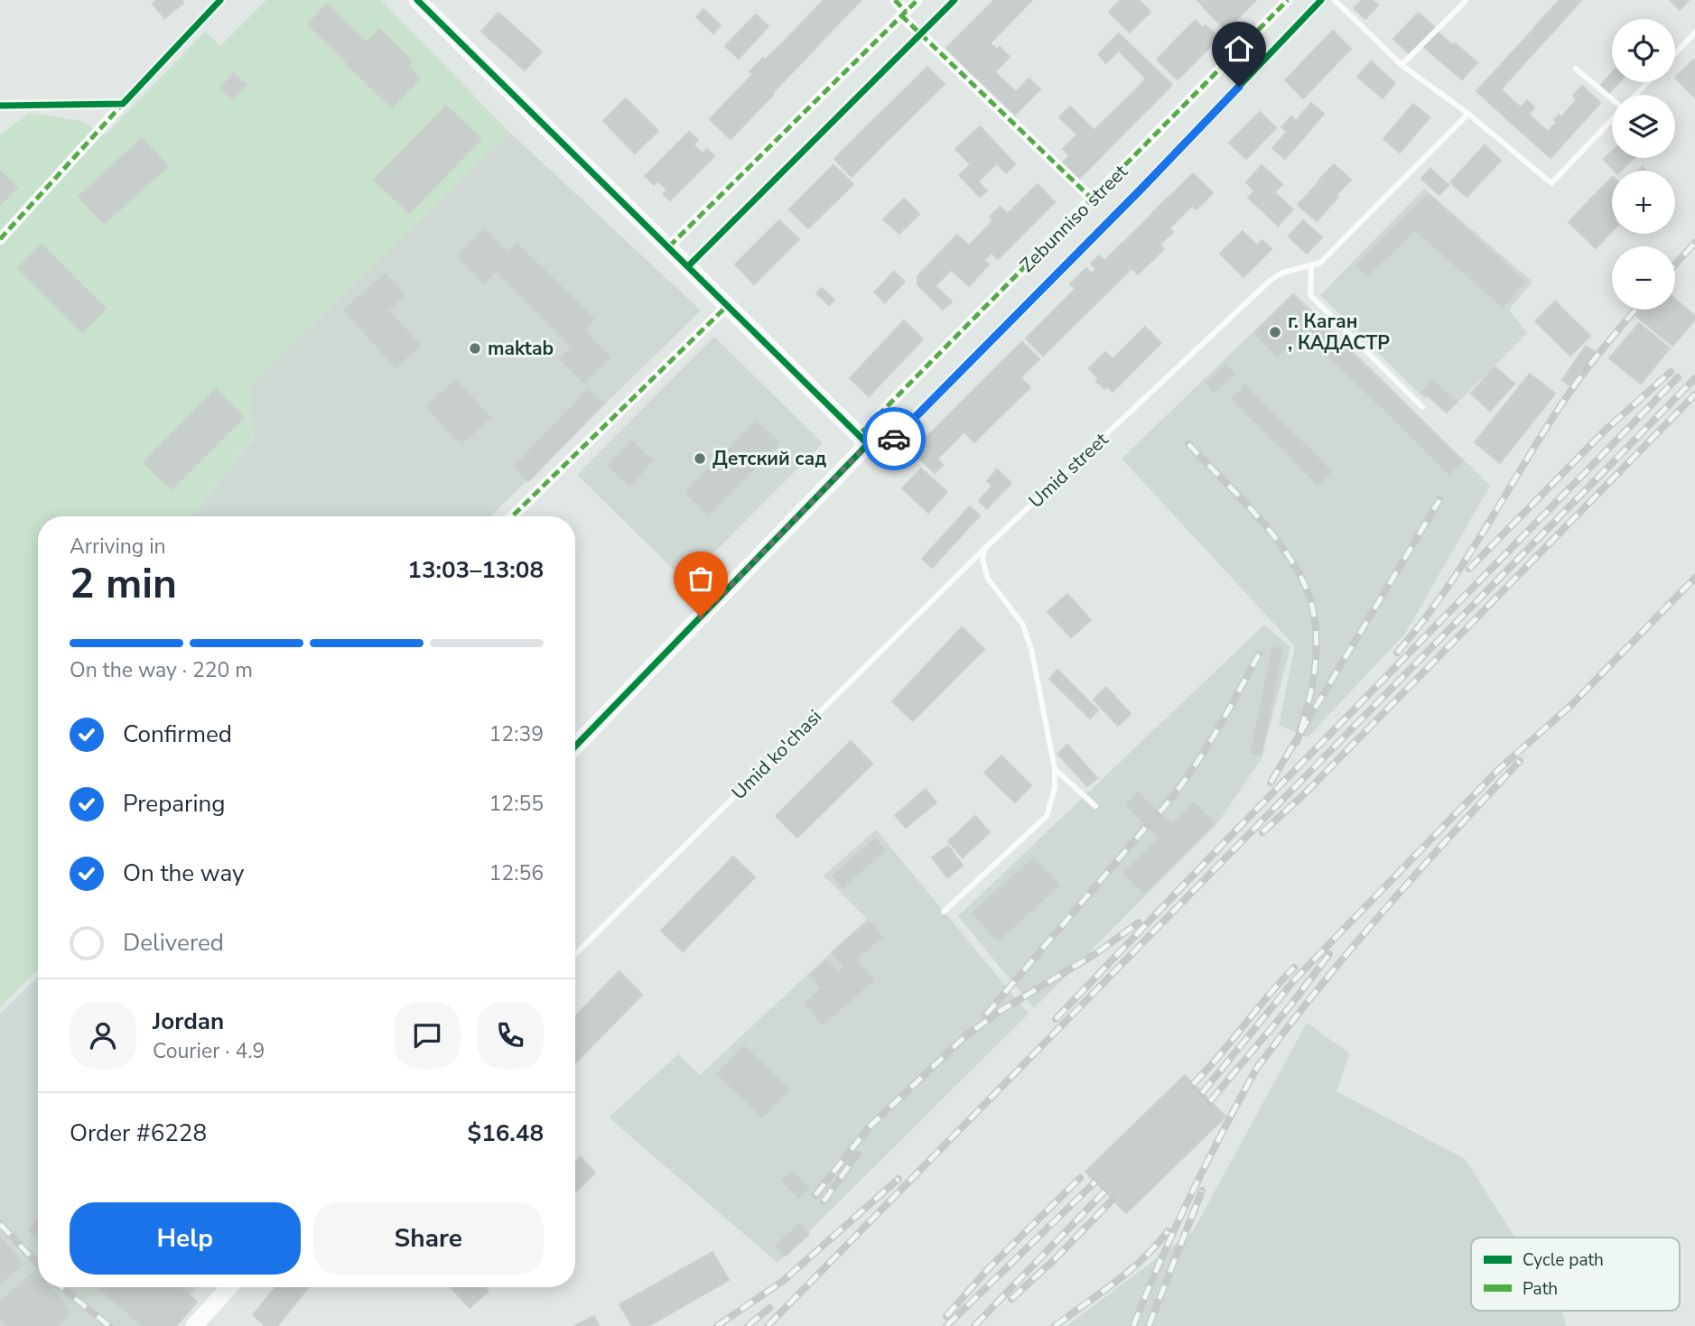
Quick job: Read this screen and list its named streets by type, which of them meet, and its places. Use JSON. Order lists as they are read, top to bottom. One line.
{"streets":{"street":["Zebunniso street"],"lane":["Umid street","Umid ko'chasi"]},"crossings":[["Umid street","Umid ko'chasi"]],"places":["г. Каган , КАДАСТР","maktab","Детский сад"],"legend":["Cycle path","Path"],"page":{"map_buttons":["+","−"],"heading":["2 min","Arriving in","13:03–13:08"],"panel":["Jordan","Courier · 4.9","Order #6228","$16.48"],"bar":"On the way · 220 m","list":[["Confirmed","12:39"],["Preparing","12:55"],["On the way","12:56"],"Delivered"],"buttons":["Help","Share"]}}
